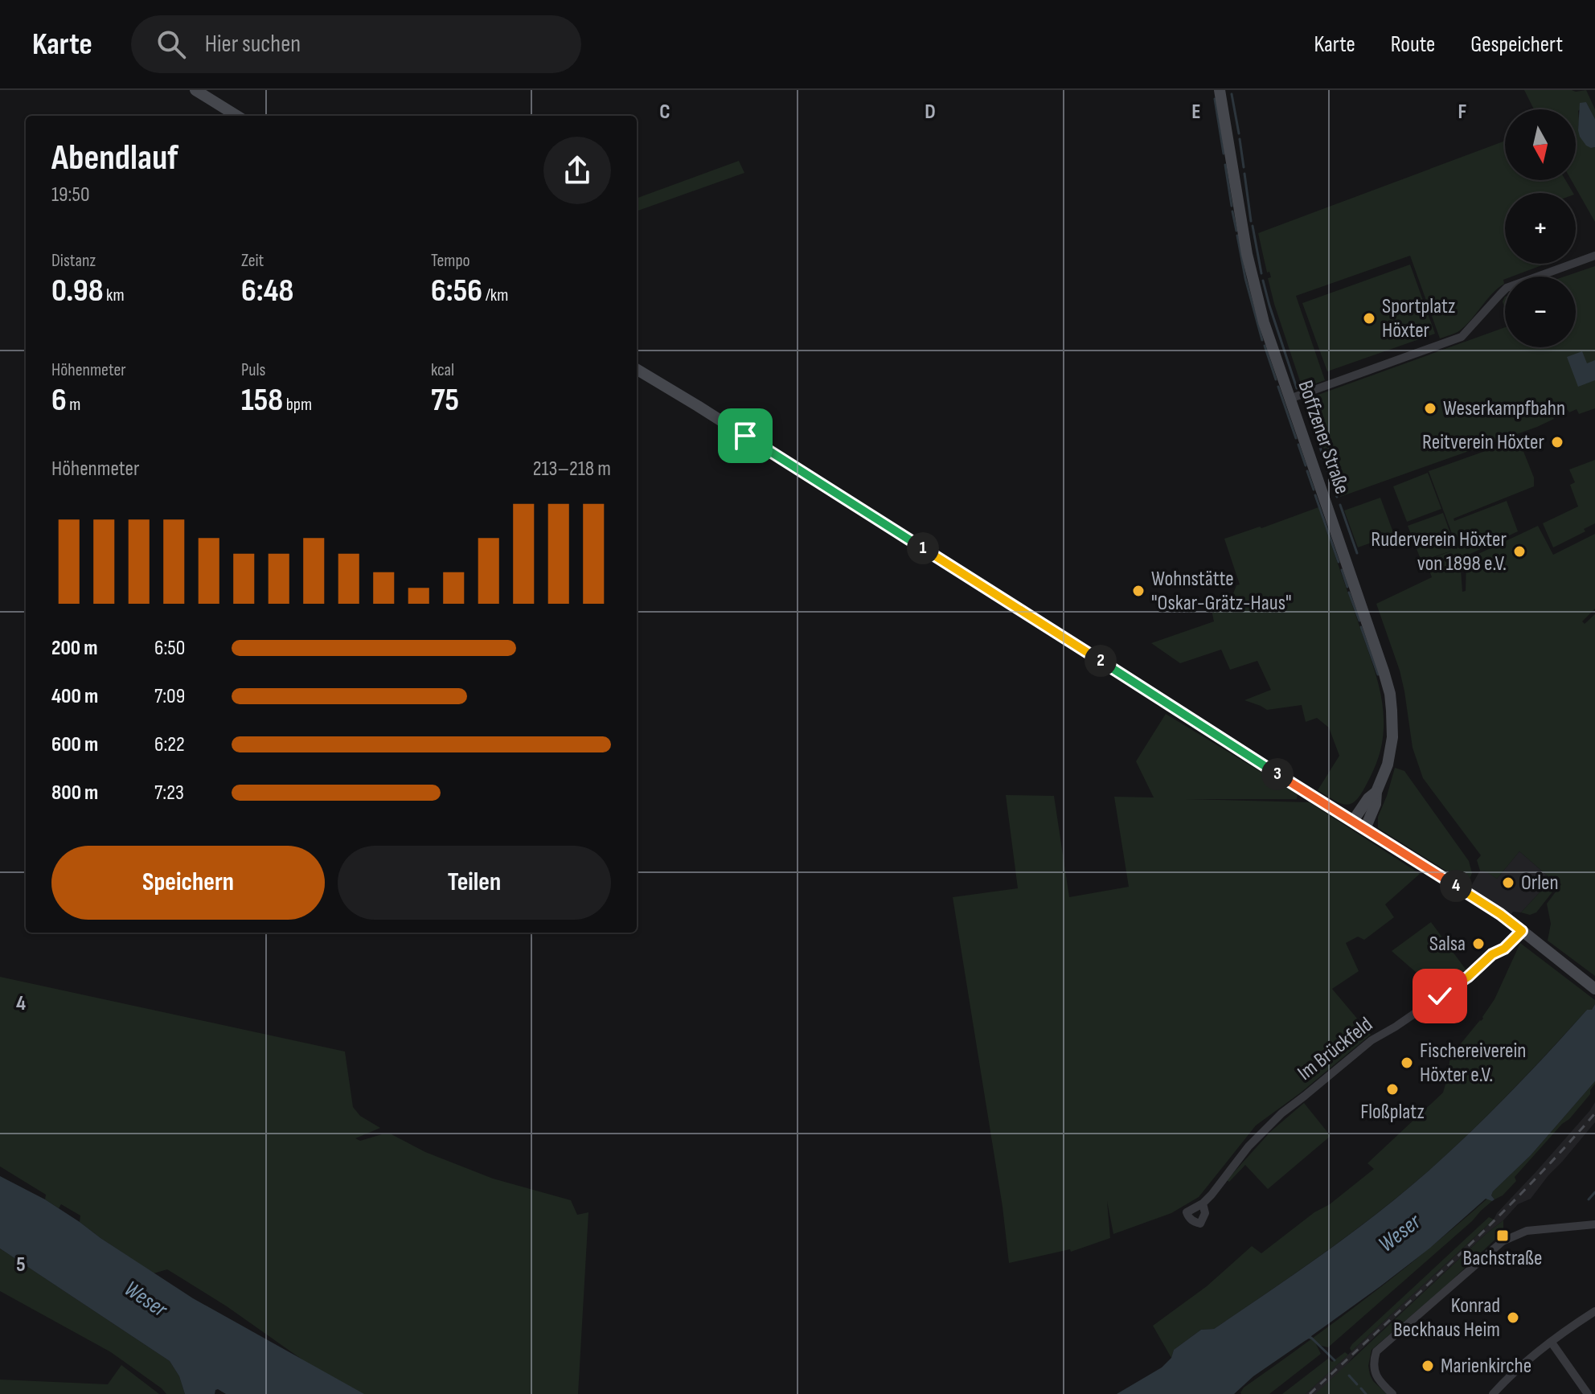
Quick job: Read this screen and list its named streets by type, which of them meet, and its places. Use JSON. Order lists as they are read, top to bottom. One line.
{"streets":{"main road":["Boffzener Straße"],"street":["Im Brückfeld"]},"water":["Weser"],"places":{"other":["Sportplatz Höxter","Weserkampfbahn","Reitverein Höxter","Ruderverein Höxter von 1898 e.V.","Wohnstätte \"Oskar-Grätz-Haus\"","Orlen","Salsa","Fischereiverein Höxter e.V.","Floßplatz","Konrad Beckhaus Heim","Marienkirche"],"transit":["Bachstraße"]},"north":"bottom","page":{"header":"Karte","search":"Hier suchen","nav":["Karte","Route","Gespeichert"],"map_buttons":["+","−"],"heading":["Abendlauf","19:50"],"stats":[["Distanz","0.98 km"],["Zeit","6:48"],["Tempo","6:56 /km"],["Höhenmeter","6 m"],["Puls","158 bpm"],["kcal","75"]],"chart":["Höhenmeter","213–218 m"],"pins":["1","2","3","4"],"list":[{"name":"200 m","note":"6:50"},{"name":"400 m","note":"7:09"},{"name":"600 m","note":"6:22"},{"name":"800 m","note":"7:23"}],"buttons":["Speichern","Teilen"]},"grid":{"columns":["C","D","E","F"],"rows":["4","5"]}}
